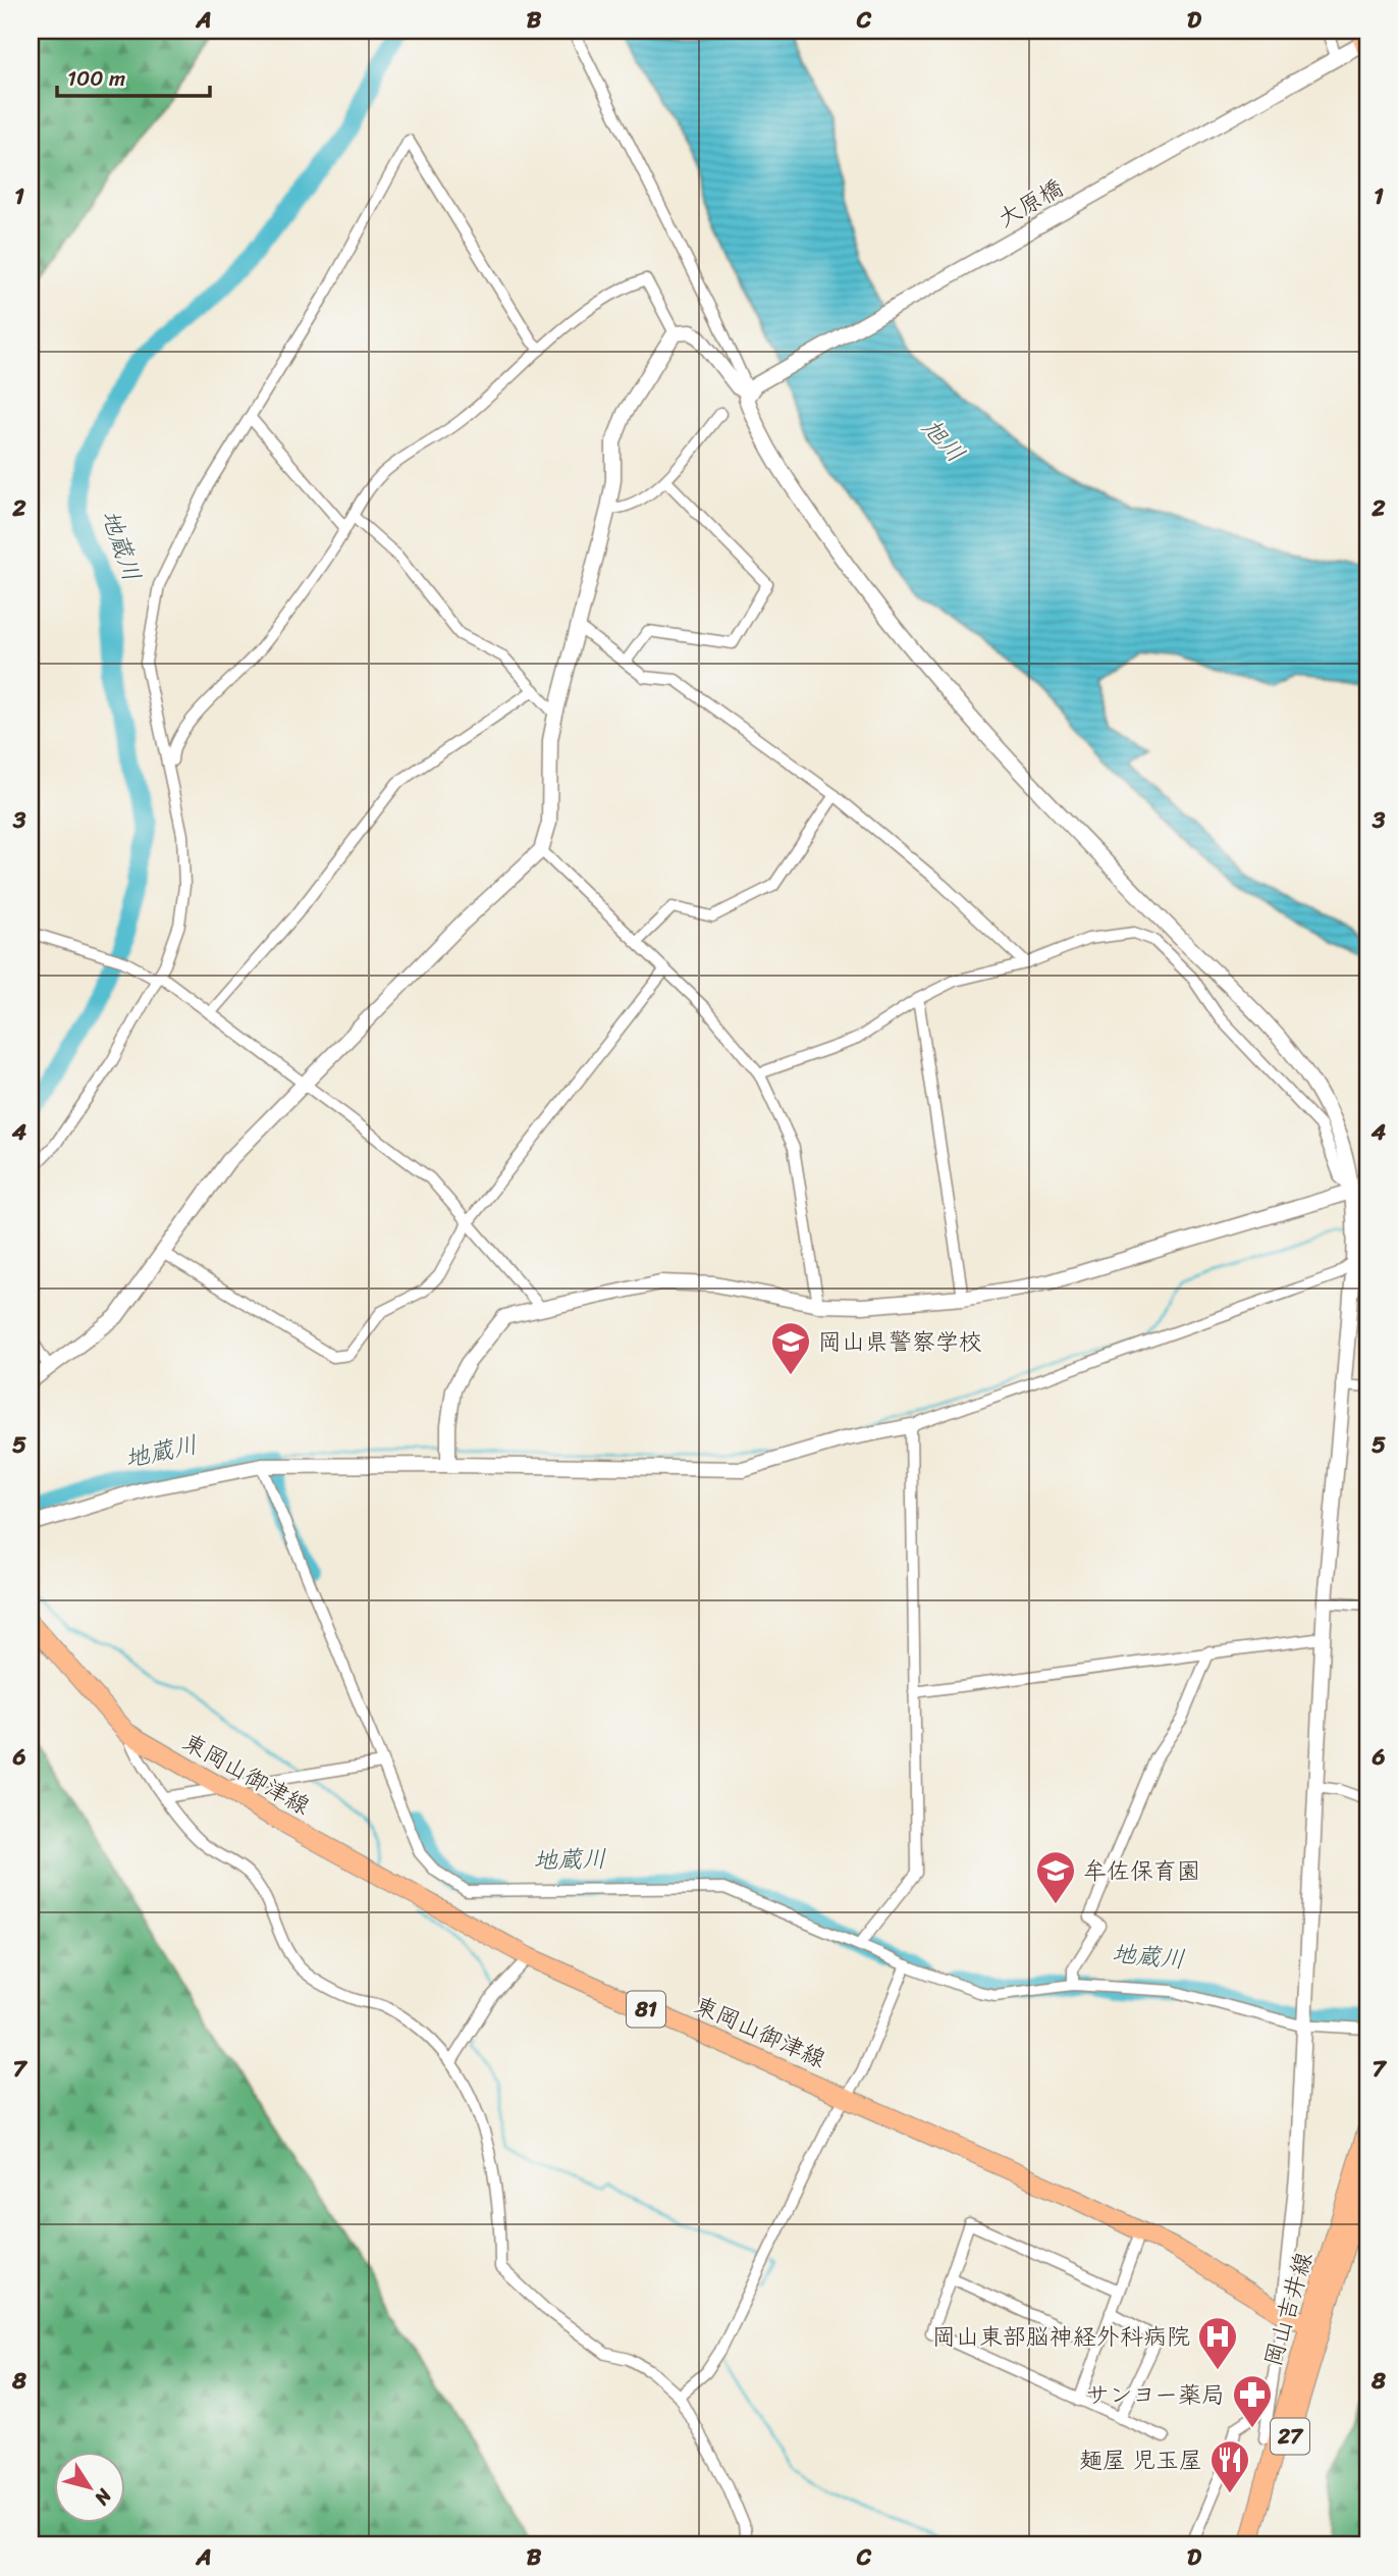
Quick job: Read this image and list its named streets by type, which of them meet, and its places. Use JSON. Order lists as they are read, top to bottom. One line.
{"streets":{"main road":["東岡山御津線","81","岡山吉井線","27"],"street":["大原橋"]},"crossings":[["東岡山御津線","岡山吉井線"]],"water":["旭川","地蔵川"],"places":{"school or university":["岡山県警察学校","牟佐保育園"],"hospital":["岡山東部脳神経外科病院"],"pharmacy":["サンヨー薬局"],"restaurant":["麺屋 児玉屋"]},"scale_bar":"100 m","north":"bottom right","grid":{"columns":["A","B","C","D"],"rows":["1","2","3","4","5","6","7","8"]}}
